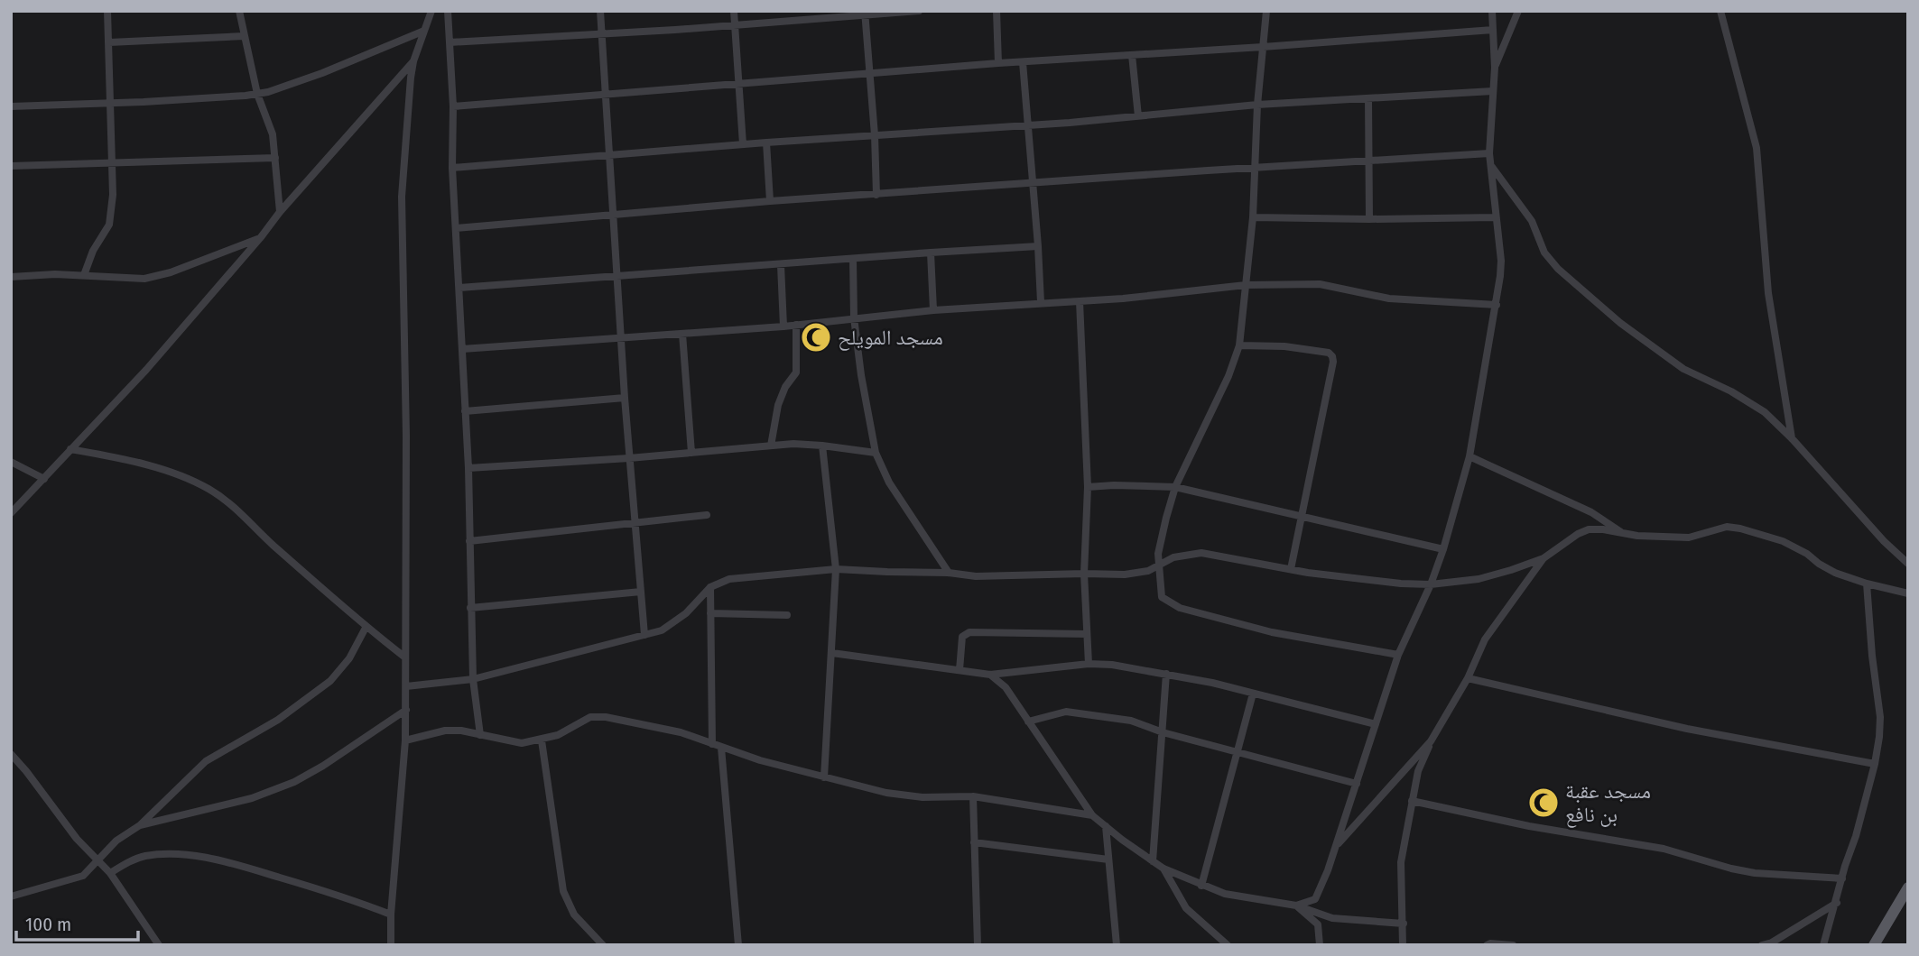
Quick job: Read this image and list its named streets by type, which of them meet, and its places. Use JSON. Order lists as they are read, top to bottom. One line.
{"places":{"mosque":["مسجد المويلح","مسجد عقبة بن نافع"]},"scale_bar":"100 m"}
